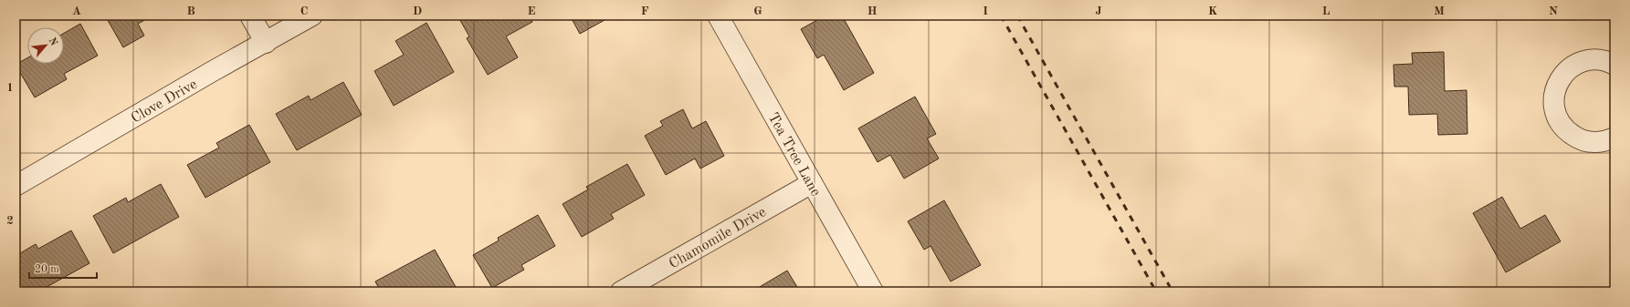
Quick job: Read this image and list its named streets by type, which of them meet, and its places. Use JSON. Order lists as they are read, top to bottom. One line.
{"streets":{"street":["Clove Drive","Tea Tree Lane","Chamomile Drive"]},"crossings":[["Tea Tree Lane","Chamomile Drive"]],"scale_bar":"20 m","north":"top right","grid":{"columns":["A","B","C","D","E","F","G","H","I","J","K","L","M","N"],"rows":["1","2"]}}
